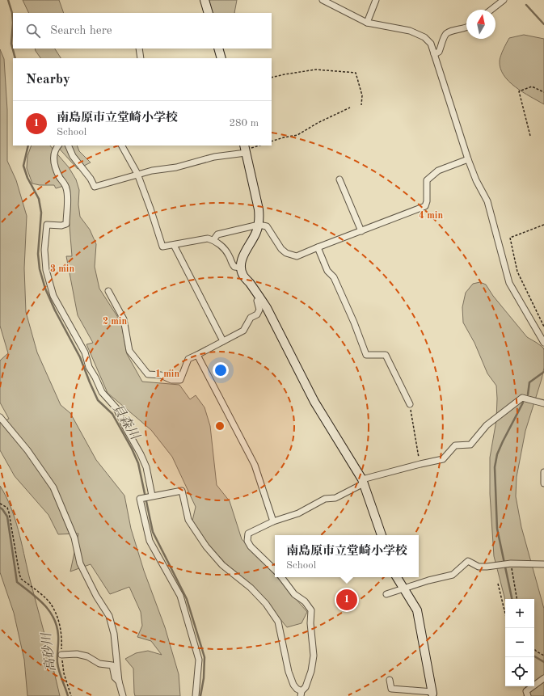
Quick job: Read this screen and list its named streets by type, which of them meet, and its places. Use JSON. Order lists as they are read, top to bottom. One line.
{"water":["貝森川","高砂川"],"north":"top","page":{"search":"Search here","heading":"Nearby","list":[{"mark":"1","name":"南島原市立堂崎小学校","note":"School","value":"280 m"}],"popup":["南島原市立堂崎小学校","School"],"pins":"1","map_buttons":["+","−"]},"rings":["4 min","3 min","2 min","1 min"]}
